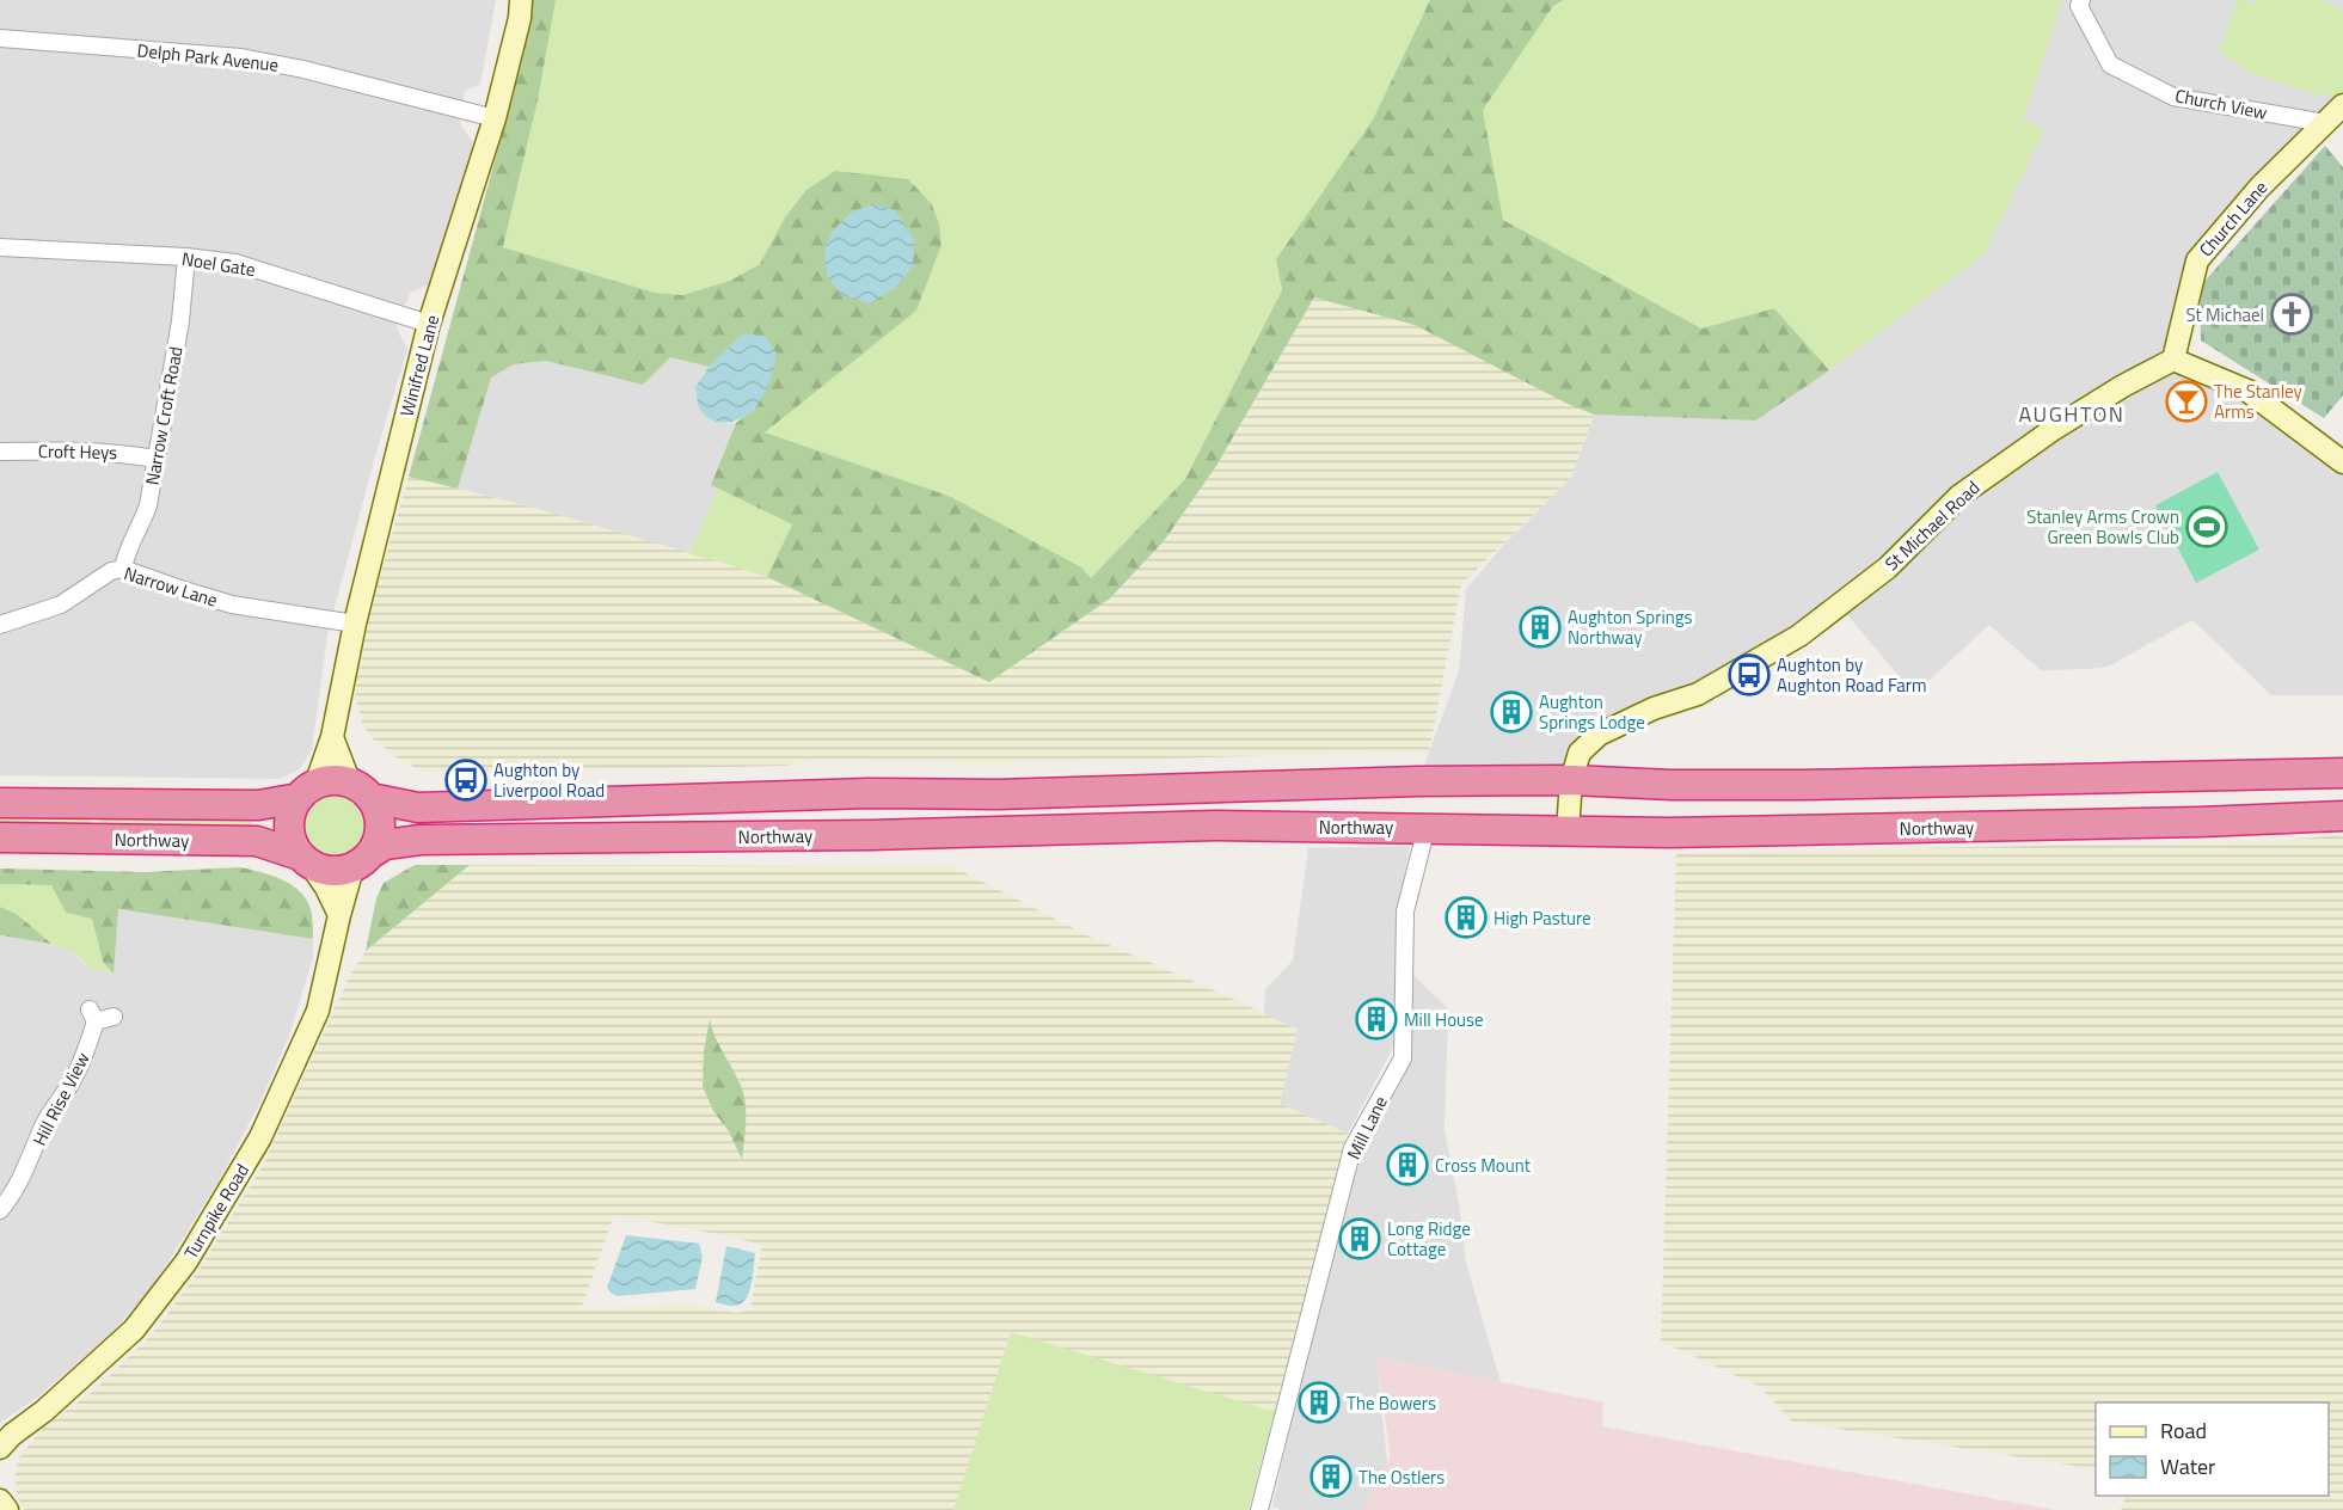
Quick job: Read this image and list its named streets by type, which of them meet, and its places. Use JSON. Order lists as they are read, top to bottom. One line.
{"streets":{"highway":["Northway"],"street":["Delph Park Avenue","Church View","Church Lane","Noel Gate","Winifred Lane","Narrow Croft Road","Croft Heys","St Michael Road","Narrow Lane","Hill Rise View","Mill Lane","Turnpike Road"]},"crossings":[["Delph Park Avenue","Winifred Lane"],["Church View","Church Lane"],["Church Lane","St Michael Road"],["Noel Gate","Winifred Lane"],["Noel Gate","Narrow Croft Road"],["Winifred Lane","Narrow Lane"],["Winifred Lane","Northway"],["Winifred Lane","Turnpike Road"],["Narrow Croft Road","Croft Heys"],["Narrow Croft Road","Narrow Lane"],["St Michael Road","Northway"],["Northway","Mill Lane"],["Northway","Turnpike Road"]],"districts":["AUGHTON"],"places":{"church":["St Michael"],"bar":["The Stanley Arms"],"sports":["Stanley Arms Crown Green Bowls Club"],"building":["Aughton Springs Northway","Aughton Springs Lodge","High Pasture","Mill House","Cross Mount","Long Ridge Cottage","The Bowers","The Ostlers"],"bus stop":["Aughton by Aughton Road Farm","Aughton by Liverpool Road"]},"legend":["Road","Water"]}
